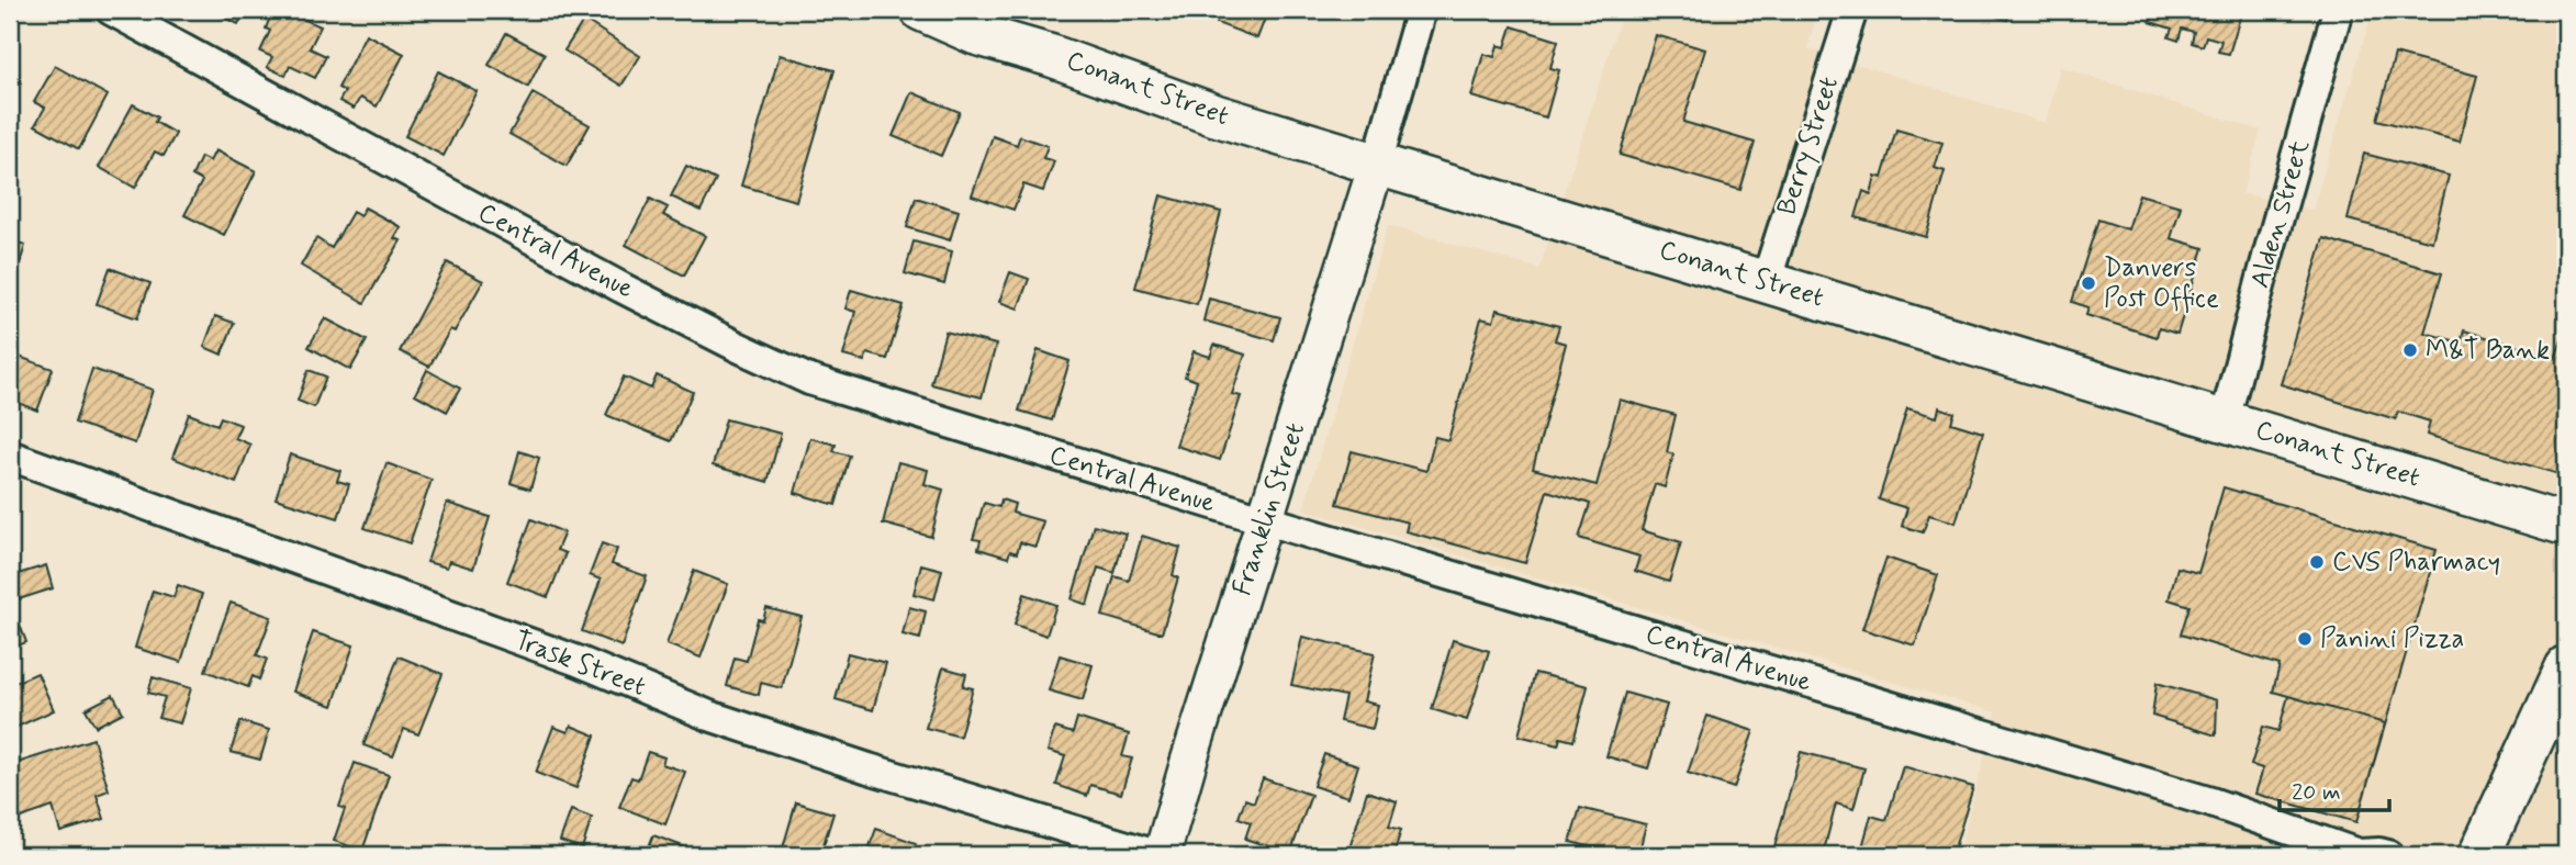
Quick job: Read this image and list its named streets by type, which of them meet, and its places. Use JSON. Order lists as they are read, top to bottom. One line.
{"streets":{"main road":["Conant Street"],"street":["Berry Street","Alden Street","Central Avenue","Franklin Street","Trask Street"]},"crossings":[["Conant Street","Berry Street"],["Conant Street","Alden Street"],["Conant Street","Franklin Street"],["Central Avenue","Franklin Street"]],"places":["Danvers Post Office","M&T Bank","CVS Pharmacy","Panini Pizza"],"scale_bar":"20 m"}
